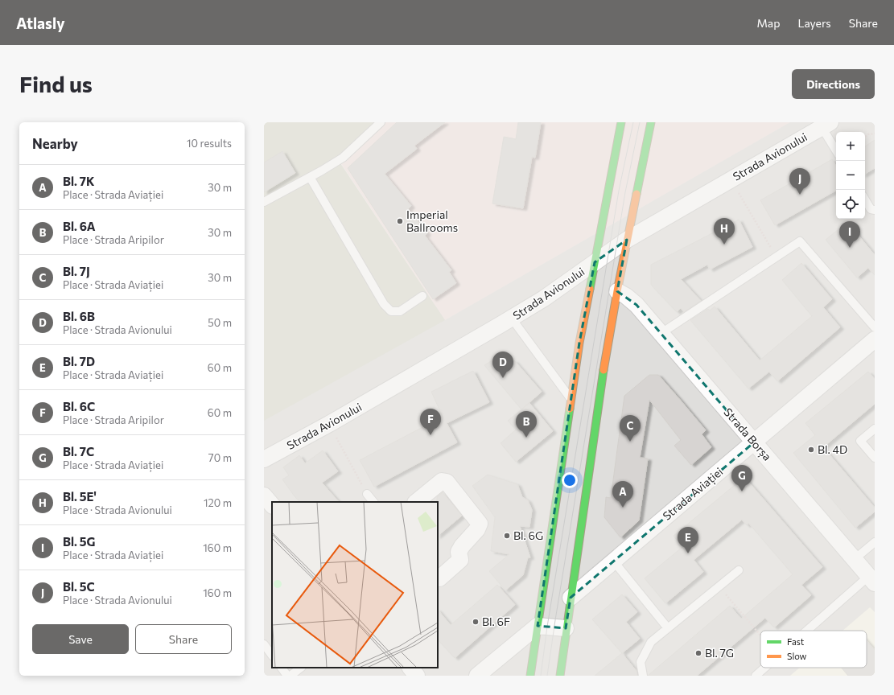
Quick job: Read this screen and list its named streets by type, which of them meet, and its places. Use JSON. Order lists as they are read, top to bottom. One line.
{"streets":{"street":["Strada Avionului","Strada Borșa","Strada Aviației"]},"crossings":[["Strada Borșa","Strada Aviației"]],"places":["Imperial Ballrooms","Bl. 4D","Bl. 6G","Bl. 6F","Bl. 7G"],"legend":["Fast","Slow"],"page":{"header":"Atlasly","nav":["Map","Layers","Share"],"buttons":["Directions",["Save","Share"]],"title":"Find us","heading":["Nearby","10 results"],"map_buttons":["+","−"],"list":[{"mark":"A","name":"Bl. 7K","note":"Place · Strada Aviației","value":"30 m"},{"mark":"B","name":"Bl. 6A","note":"Place · Strada Aripilor","value":"30 m"},{"mark":"C","name":"Bl. 7J","note":"Place · Strada Aviației","value":"30 m"},{"mark":"D","name":"Bl. 6B","note":"Place · Strada Avionului","value":"50 m"},{"mark":"E","name":"Bl. 7D","note":"Place · Strada Aviației","value":"60 m"},{"mark":"F","name":"Bl. 6C","note":"Place · Strada Aripilor","value":"60 m"},{"mark":"G","name":"Bl. 7C","note":"Place · Strada Aviației","value":"70 m"},{"mark":"H","name":"Bl. 5E'","note":"Place · Strada Avionului","value":"120 m"},{"mark":"I","name":"Bl. 5G","note":"Place · Strada Aviației","value":"160 m"},{"mark":"J","name":"Bl. 5C","note":"Place · Strada Avionului","value":"160 m"}],"pins":["J","H","I","D","F","B","C","G","A","E"]}}
